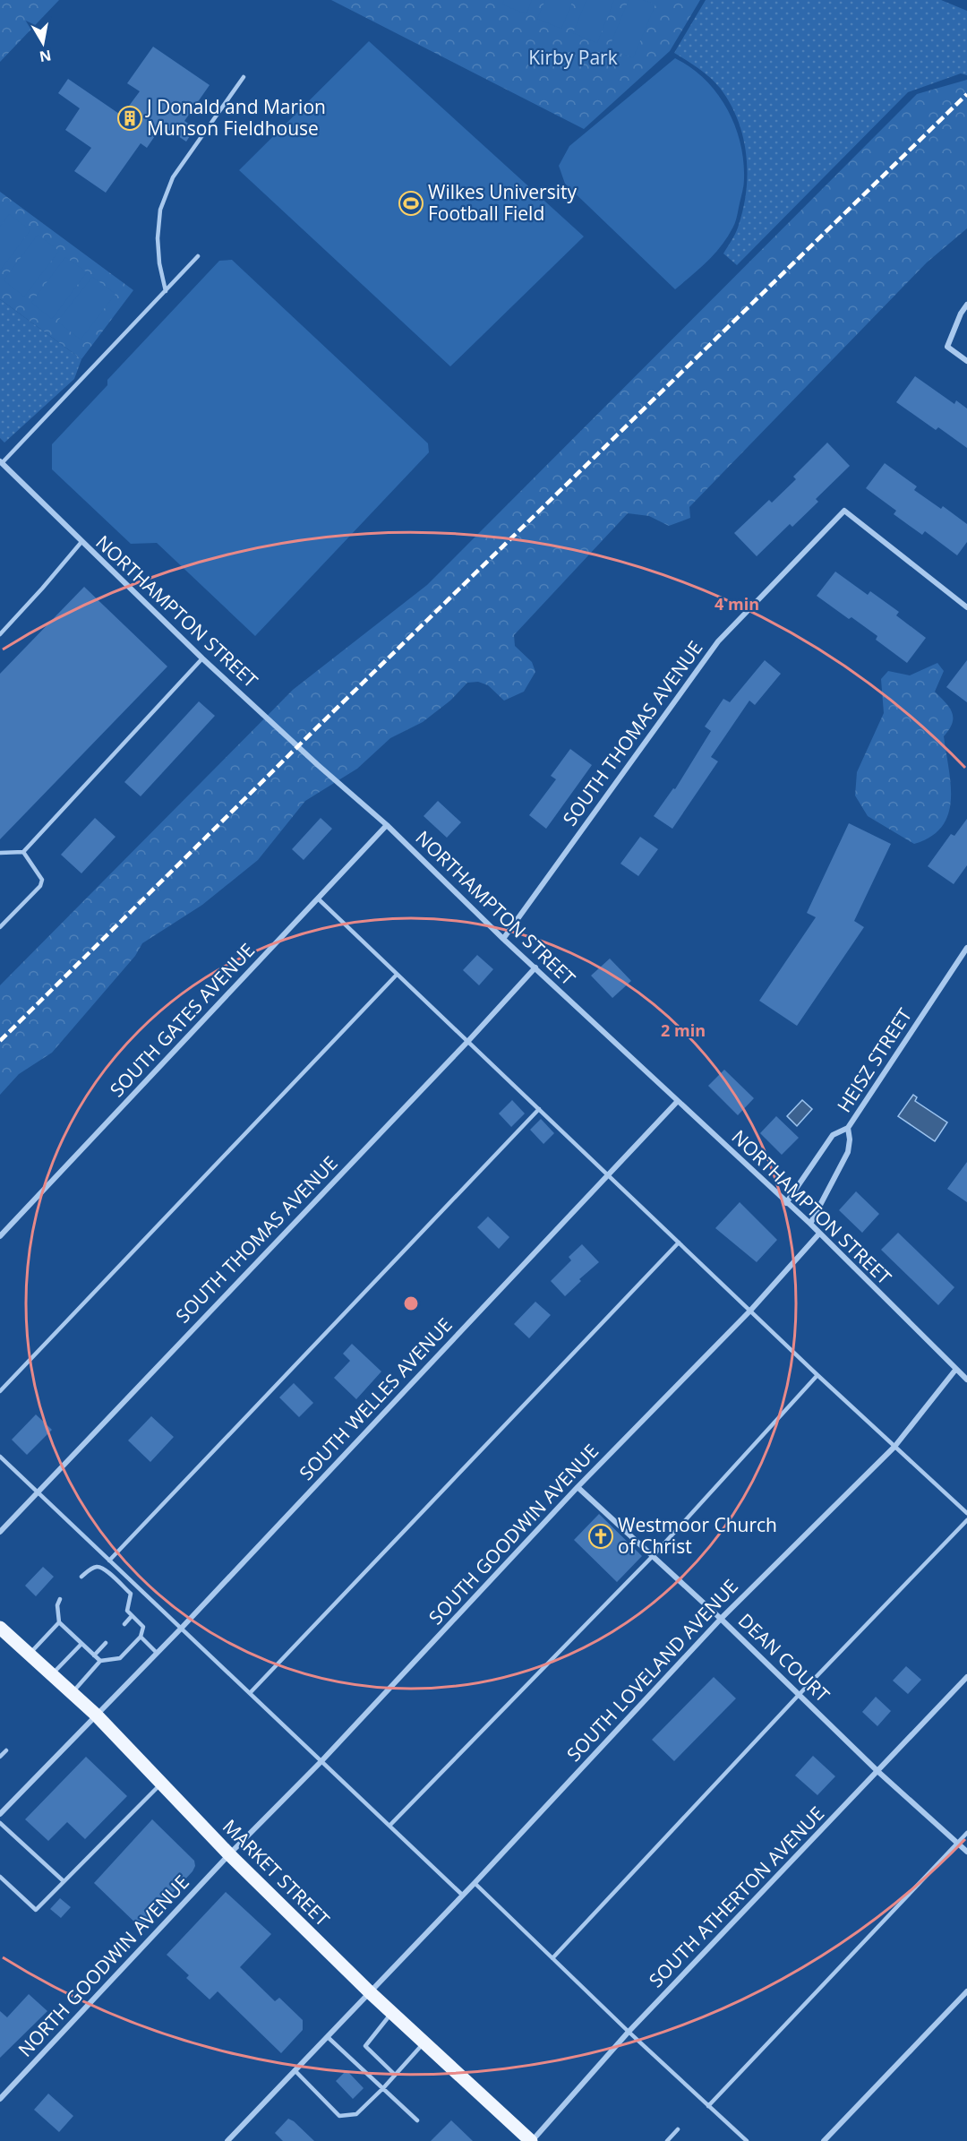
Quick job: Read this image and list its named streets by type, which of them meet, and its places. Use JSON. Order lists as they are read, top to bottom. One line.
{"streets":{"main road":["MARKET STREET"],"street":["NORTHAMPTON STREET","SOUTH THOMAS AVENUE","SOUTH GATES AVENUE","HEISZ STREET","SOUTH WELLES AVENUE","SOUTH GOODWIN AVENUE","DEAN COURT","SOUTH LOVELAND AVENUE","SOUTH ATHERTON AVENUE","NORTH GOODWIN AVENUE"]},"crossings":[["NORTHAMPTON STREET","SOUTH THOMAS AVENUE"],["NORTHAMPTON STREET","SOUTH GATES AVENUE"],["NORTHAMPTON STREET","HEISZ STREET"],["NORTHAMPTON STREET","SOUTH WELLES AVENUE"],["NORTHAMPTON STREET","SOUTH GOODWIN AVENUE"],["NORTHAMPTON STREET","SOUTH LOVELAND AVENUE"],["SOUTH WELLES AVENUE","MARKET STREET"],["SOUTH GOODWIN AVENUE","DEAN COURT"],["SOUTH GOODWIN AVENUE","MARKET STREET"],["SOUTH GOODWIN AVENUE","NORTH GOODWIN AVENUE"],["DEAN COURT","SOUTH LOVELAND AVENUE"],["DEAN COURT","SOUTH ATHERTON AVENUE"],["SOUTH LOVELAND AVENUE","MARKET STREET"],["MARKET STREET","SOUTH ATHERTON AVENUE"],["MARKET STREET","NORTH GOODWIN AVENUE"]],"parks":["Kirby Park"],"places":{"building":["J Donald and Marion Munson Fieldhouse"],"sports":["Wilkes University Football Field"],"church":["Westmoor Church of Christ"]},"north":"bottom","rings":["4 min","2 min"]}
